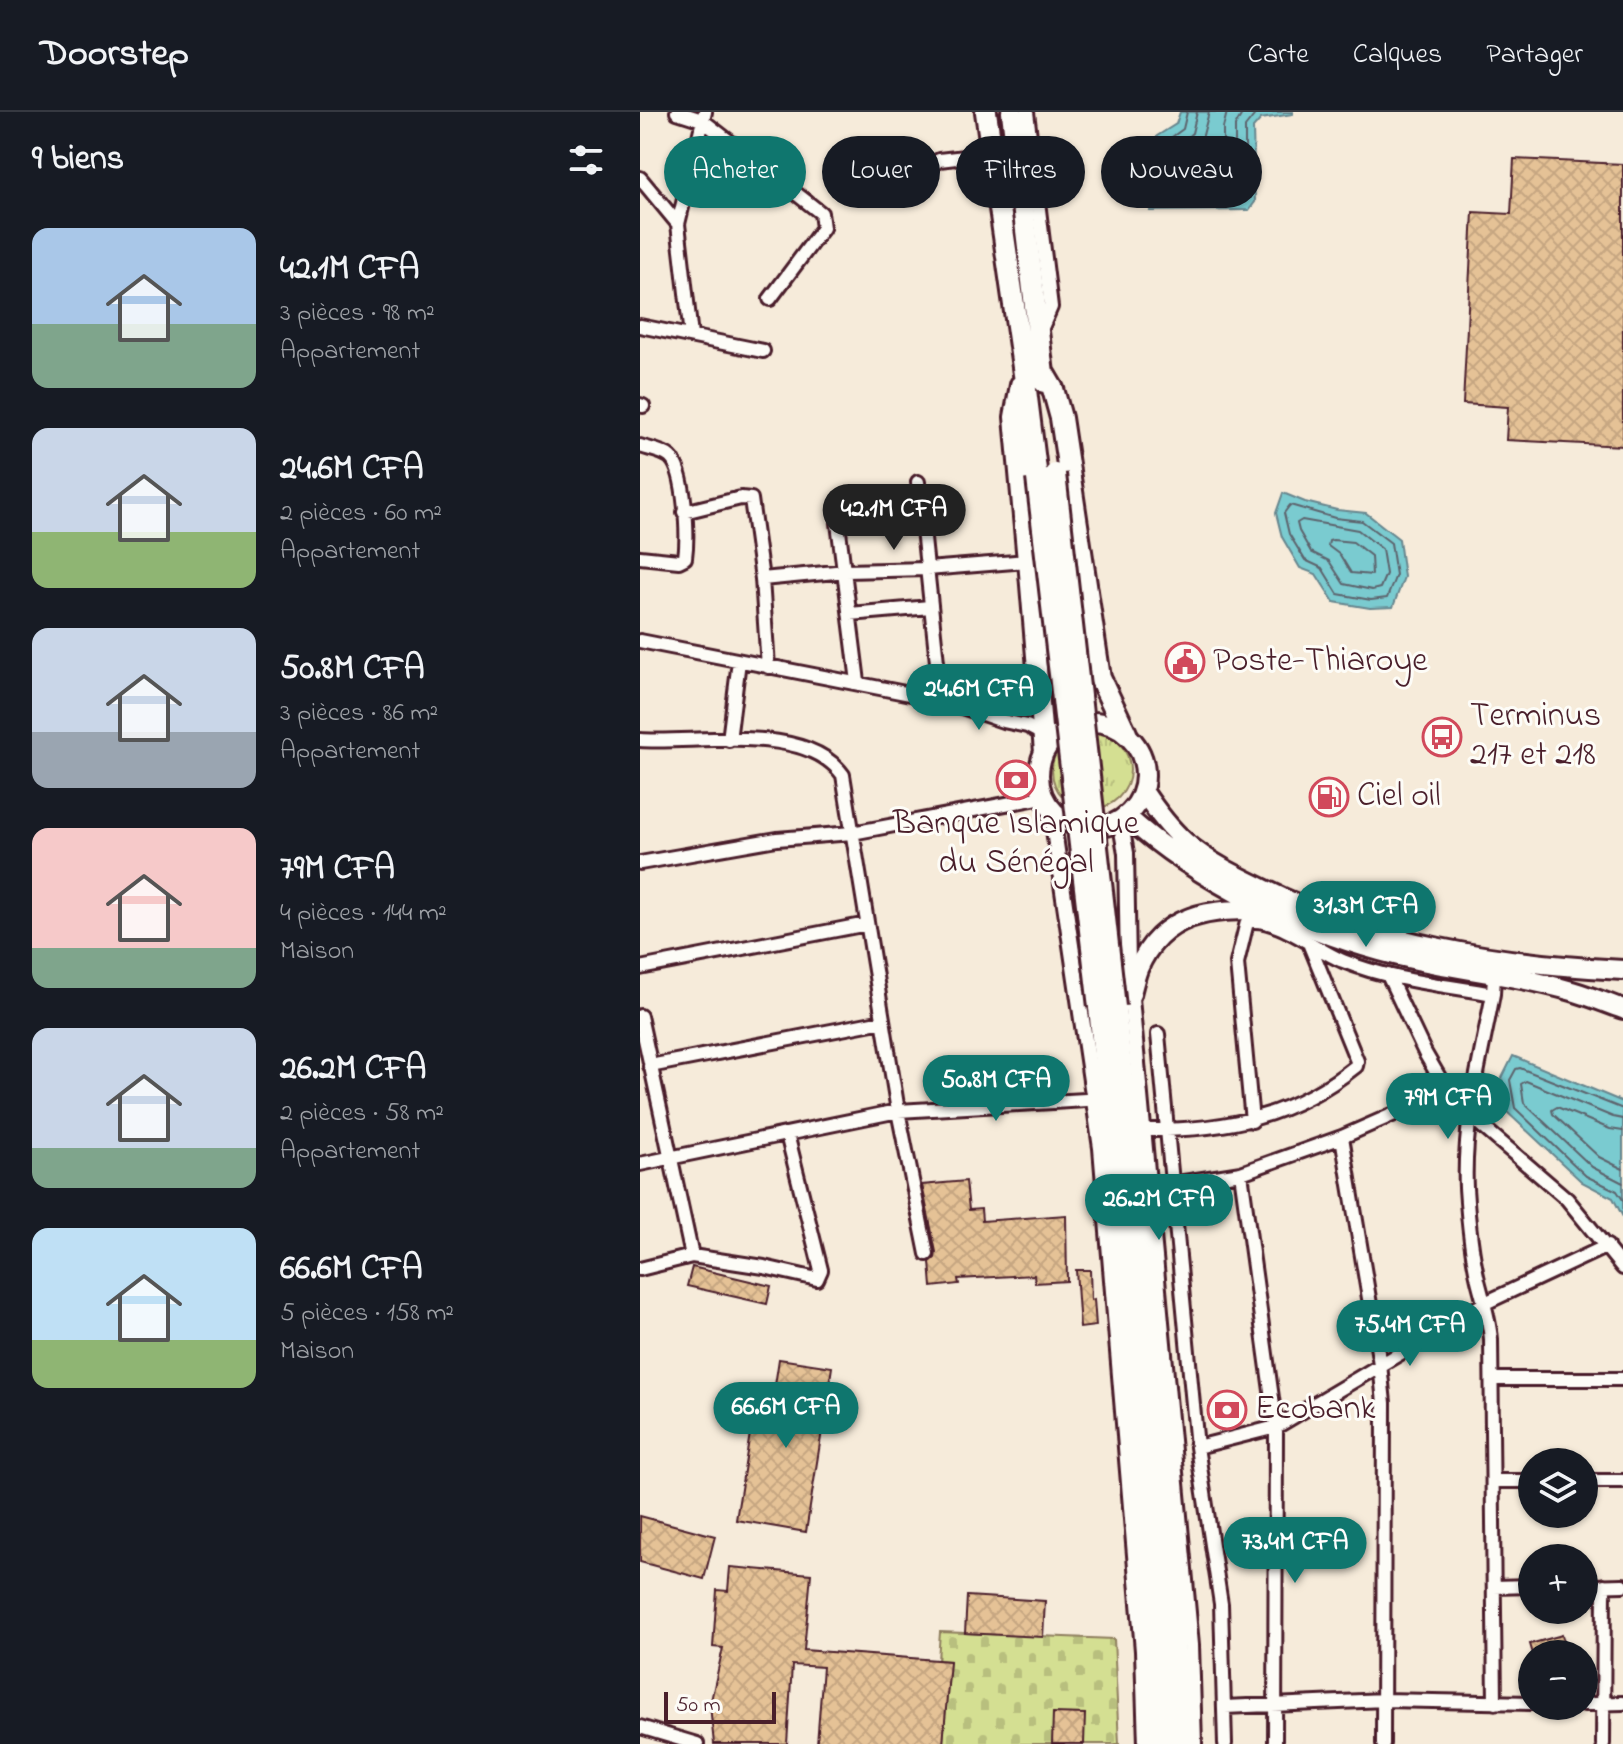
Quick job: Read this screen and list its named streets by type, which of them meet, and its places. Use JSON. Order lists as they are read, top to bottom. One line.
{"places":{"public building":["Poste-Thiaroye"],"bus stop":["Terminus 217 et 218"],"bank":["Banque Islamique du Sénégal","Ecobank"],"fuel station":["Ciel oil"]},"scale_bar":"50 m","page":{"header":"Doorstep","nav":["Carte","Calques","Partager"],"heading":"9 biens","chip":["Acheter","Louer","Filtres","Nouveau"],"list":[{"name":"42.1M CFA","note":"3 pièces · 98 m² · Appartement"},{"name":"24.6M CFA","note":"2 pièces · 60 m² · Appartement"},{"name":"50.8M CFA","note":"3 pièces · 86 m² · Appartement"},{"name":"79M CFA","note":"4 pièces · 144 m² · Maison"},{"name":"26.2M CFA","note":"2 pièces · 58 m² · Appartement"},{"name":"66.6M CFA","note":"5 pièces · 158 m² · Maison"}],"price":["42.1M CFA","24.6M CFA","31.3M CFA","50.8M CFA","79M CFA","26.2M CFA","75.4M CFA","66.6M CFA","73.4M CFA"],"map_buttons":["+","−"],"scale":"50 m"}}
